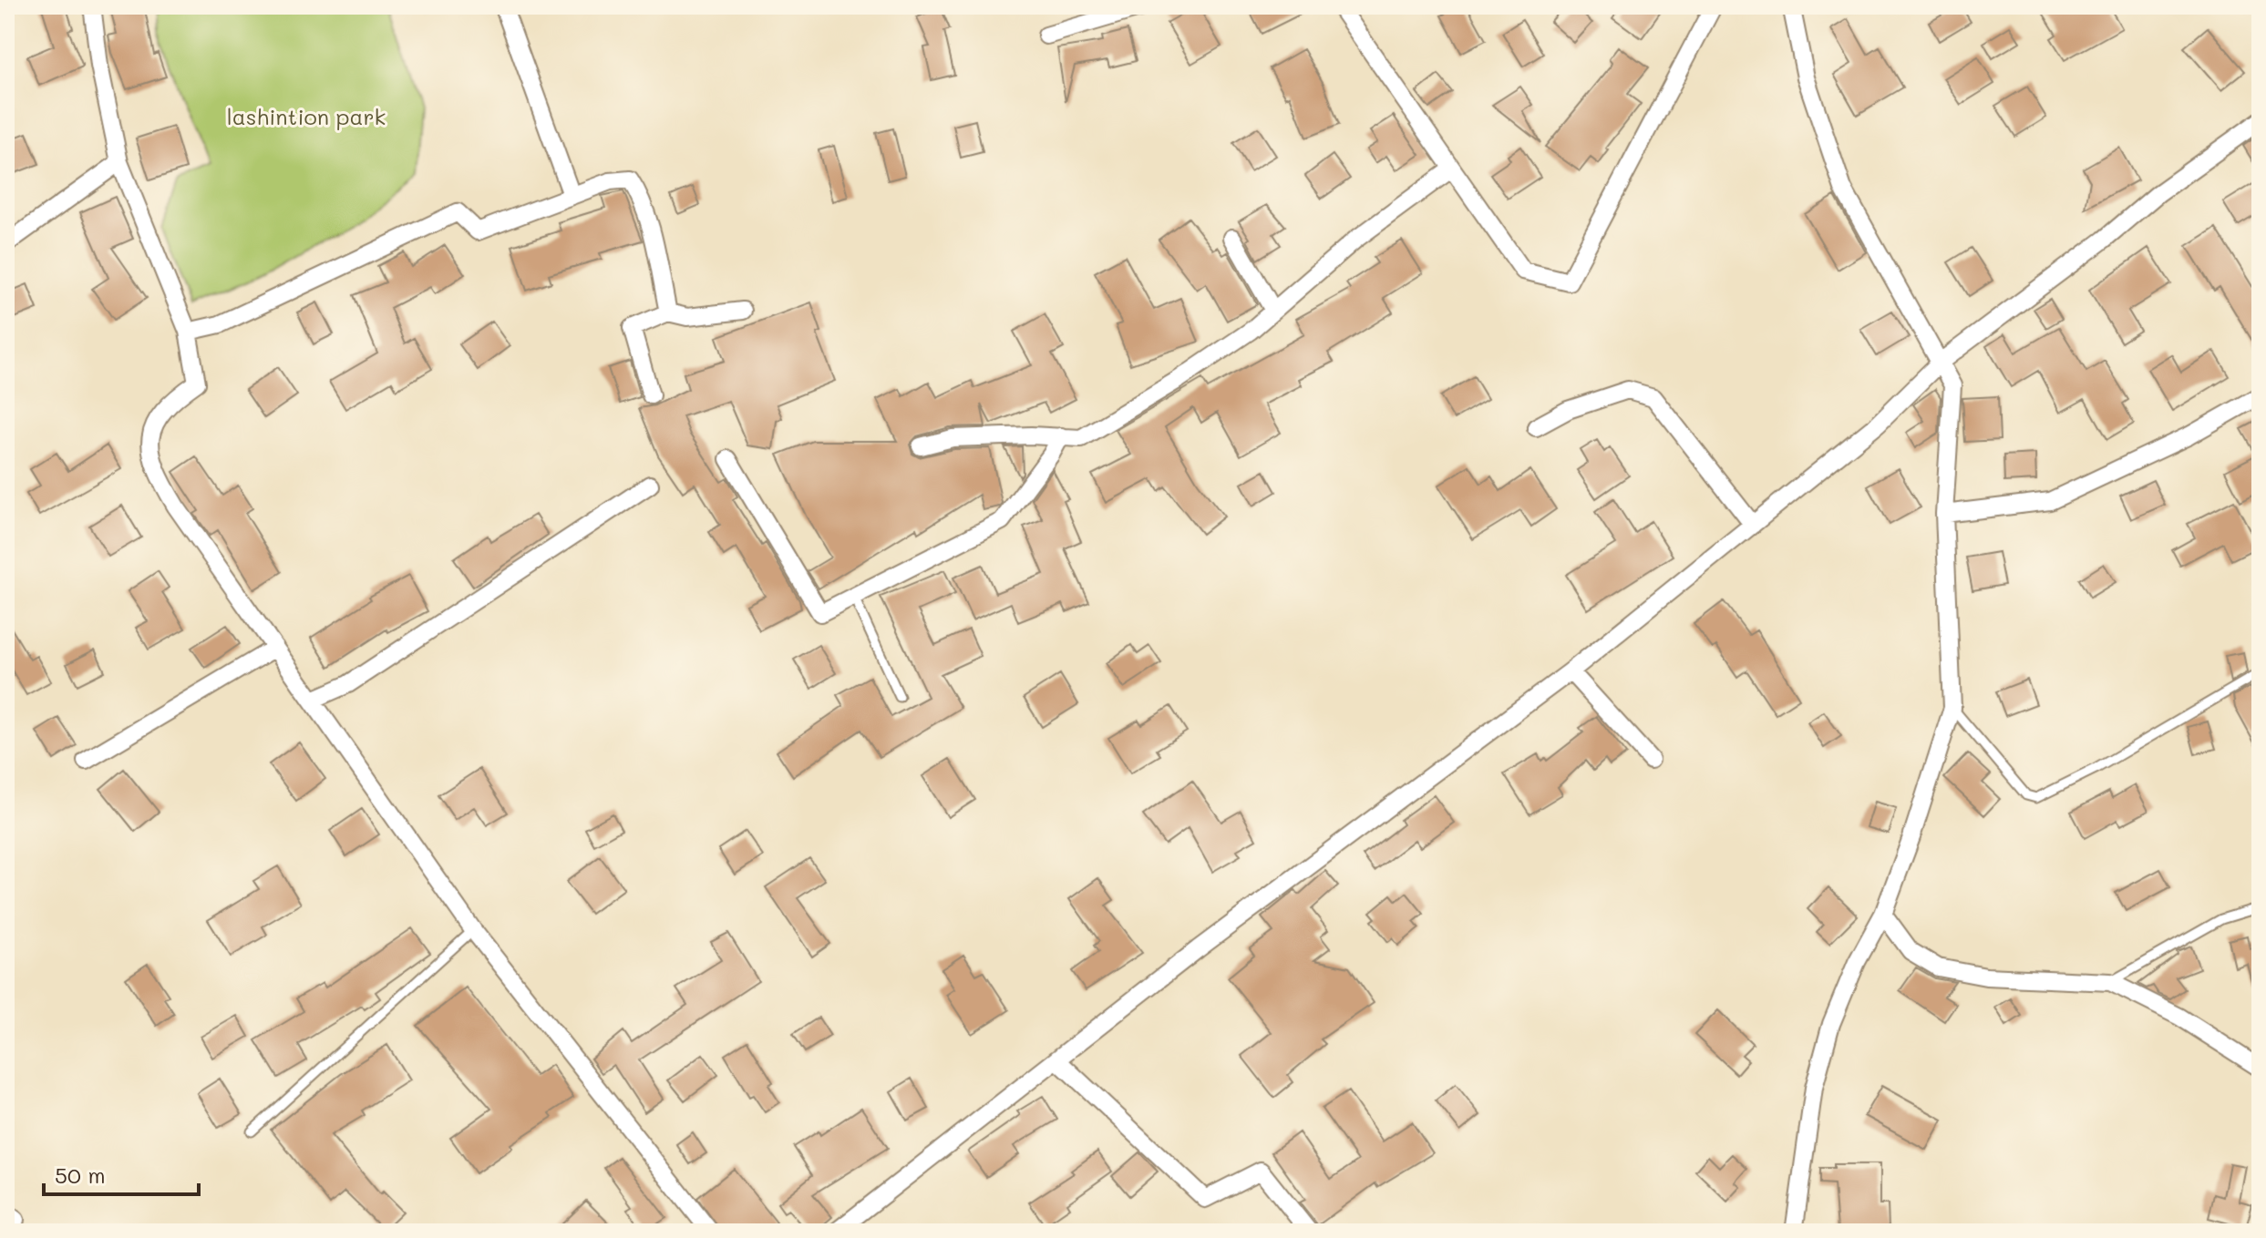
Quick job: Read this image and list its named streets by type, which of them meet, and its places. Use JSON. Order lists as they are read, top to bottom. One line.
{"parks":["lashintion park"],"scale_bar":"50 m"}
